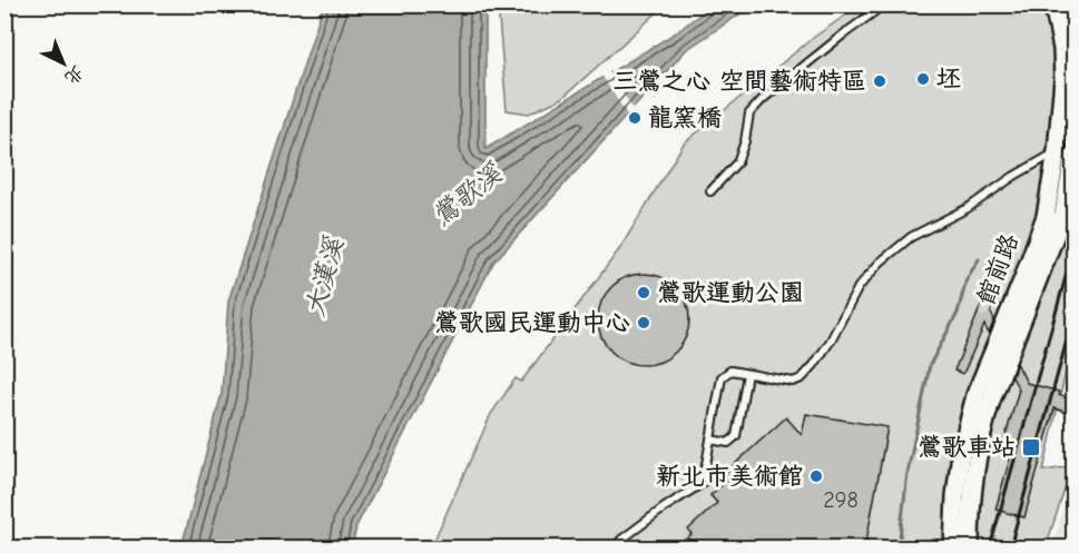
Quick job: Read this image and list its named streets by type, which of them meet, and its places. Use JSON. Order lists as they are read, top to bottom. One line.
{"streets":{"street":["館前路"]},"water":["鶯歌溪","大漢溪"],"places":{"other":["坯","三鶯之心 空間藝術特區","龍窯橋","鶯歌運動公園","鶯歌國民運動中心","新北市美術館"],"transit":["鶯歌車站"]},"house_numbers":["298"],"north":"bottom right"}
